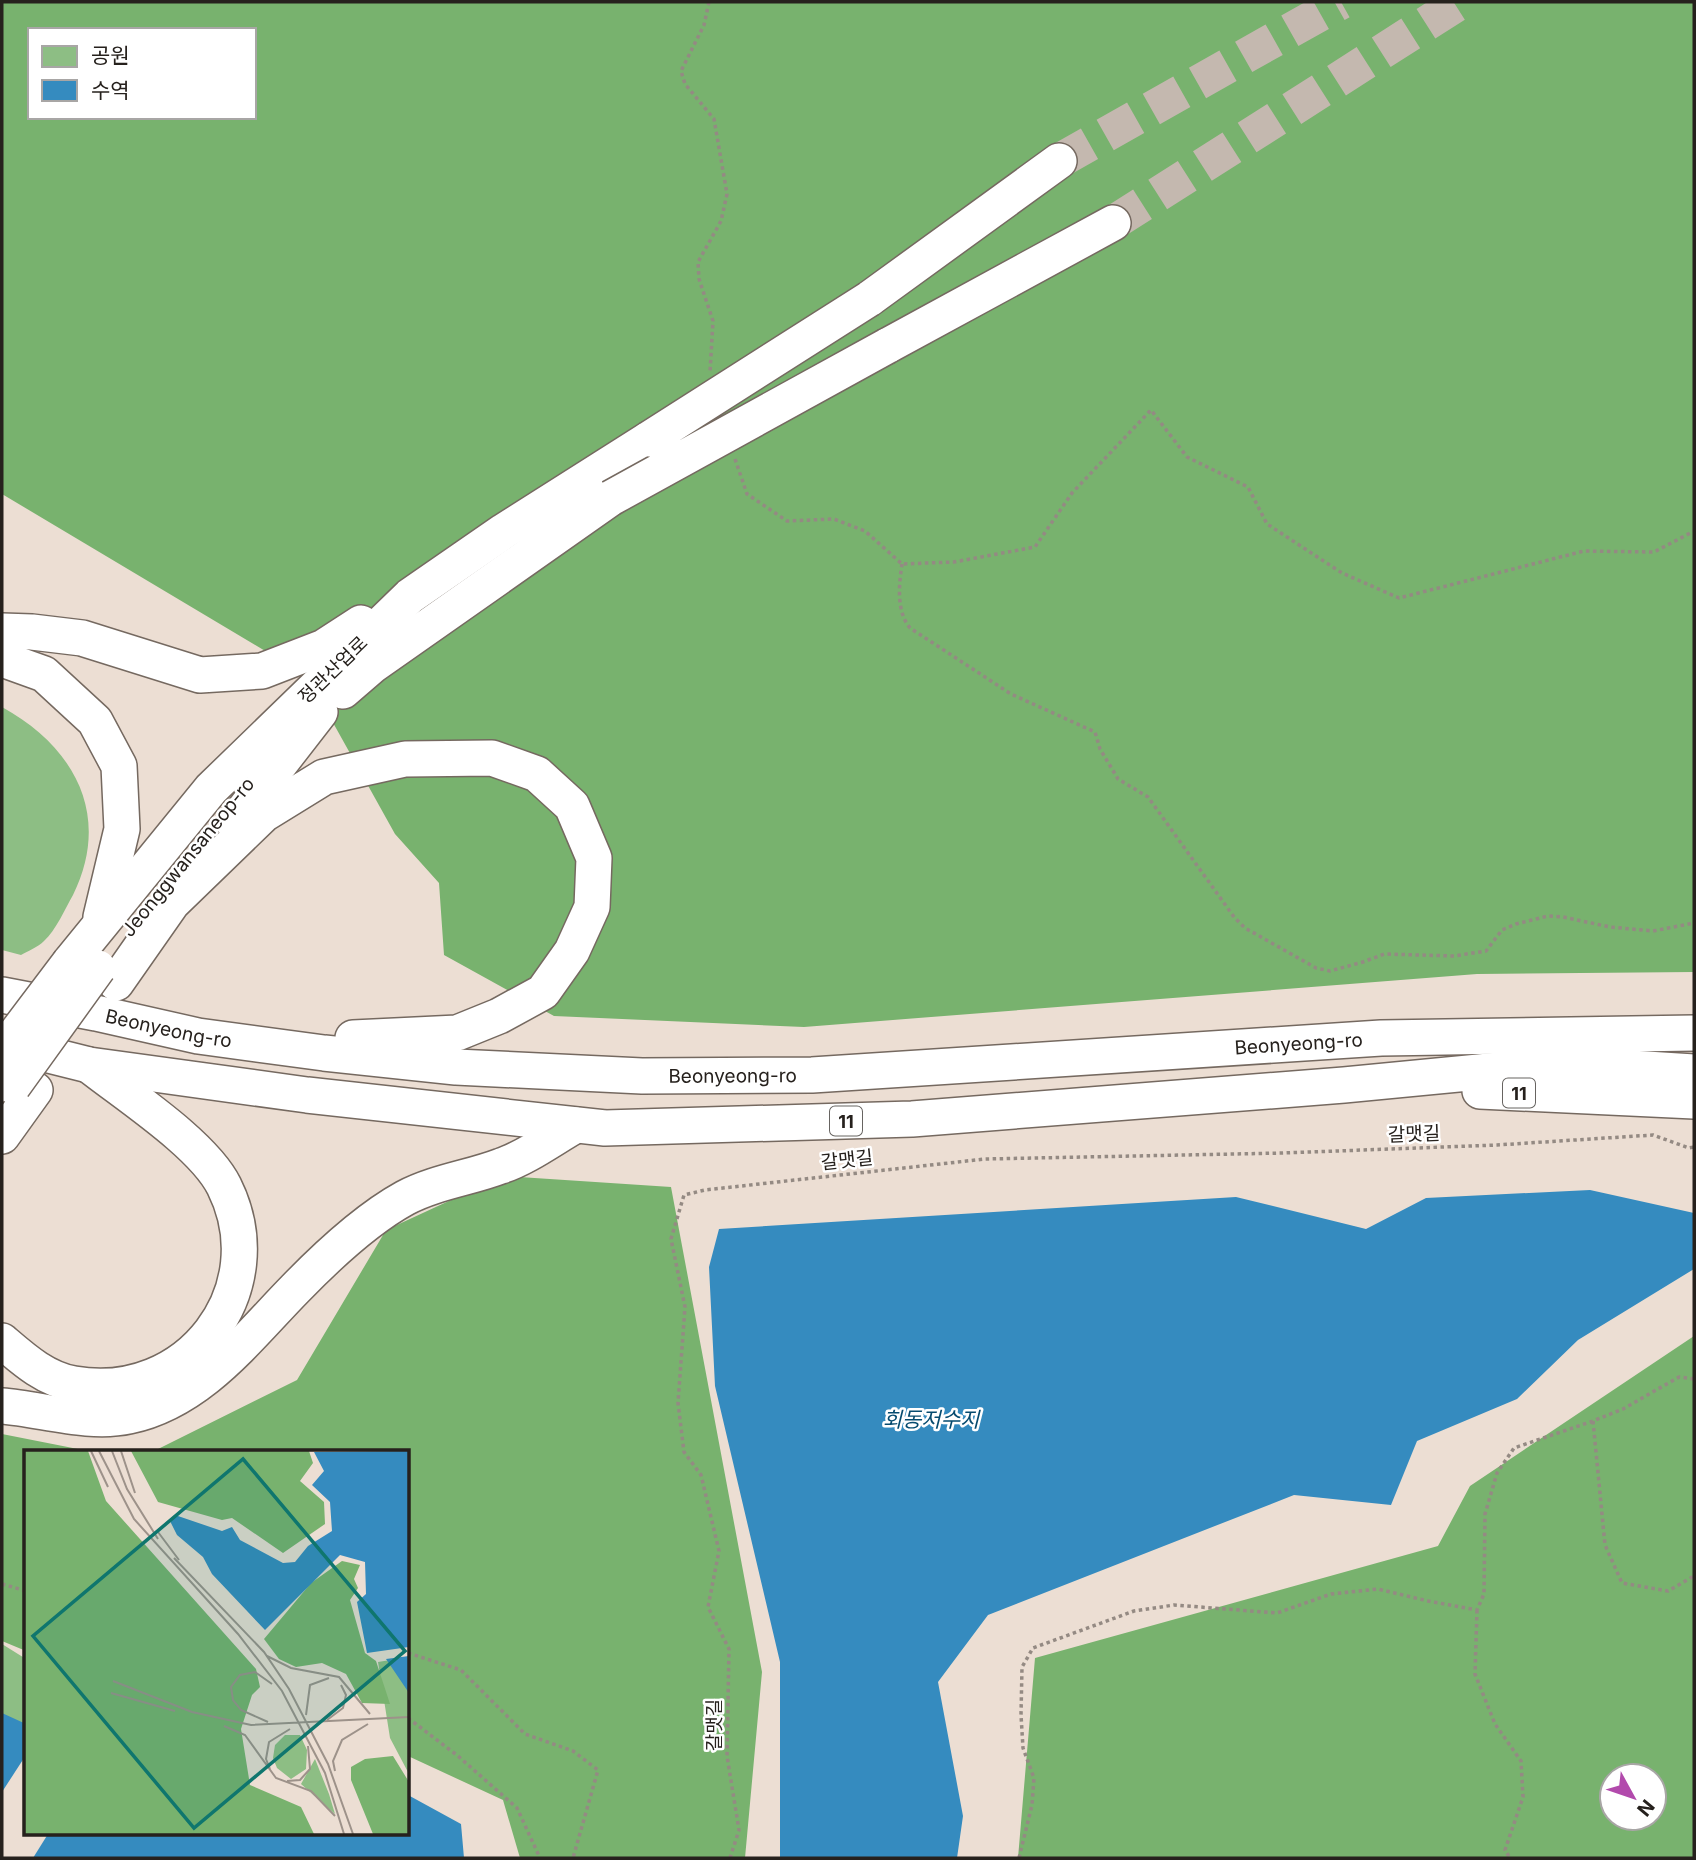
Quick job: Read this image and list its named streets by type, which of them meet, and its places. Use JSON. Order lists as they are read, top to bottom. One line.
{"streets":{"highway":["정관산업로","Jeonggwansaneop-ro","Beonyeong-ro","11"],"path":["갈맷길"]},"crossings":[["정관산업로","Jeonggwansaneop-ro"]],"water":["회동저수지"],"legend":["공원","수역"],"north":"bottom right"}
